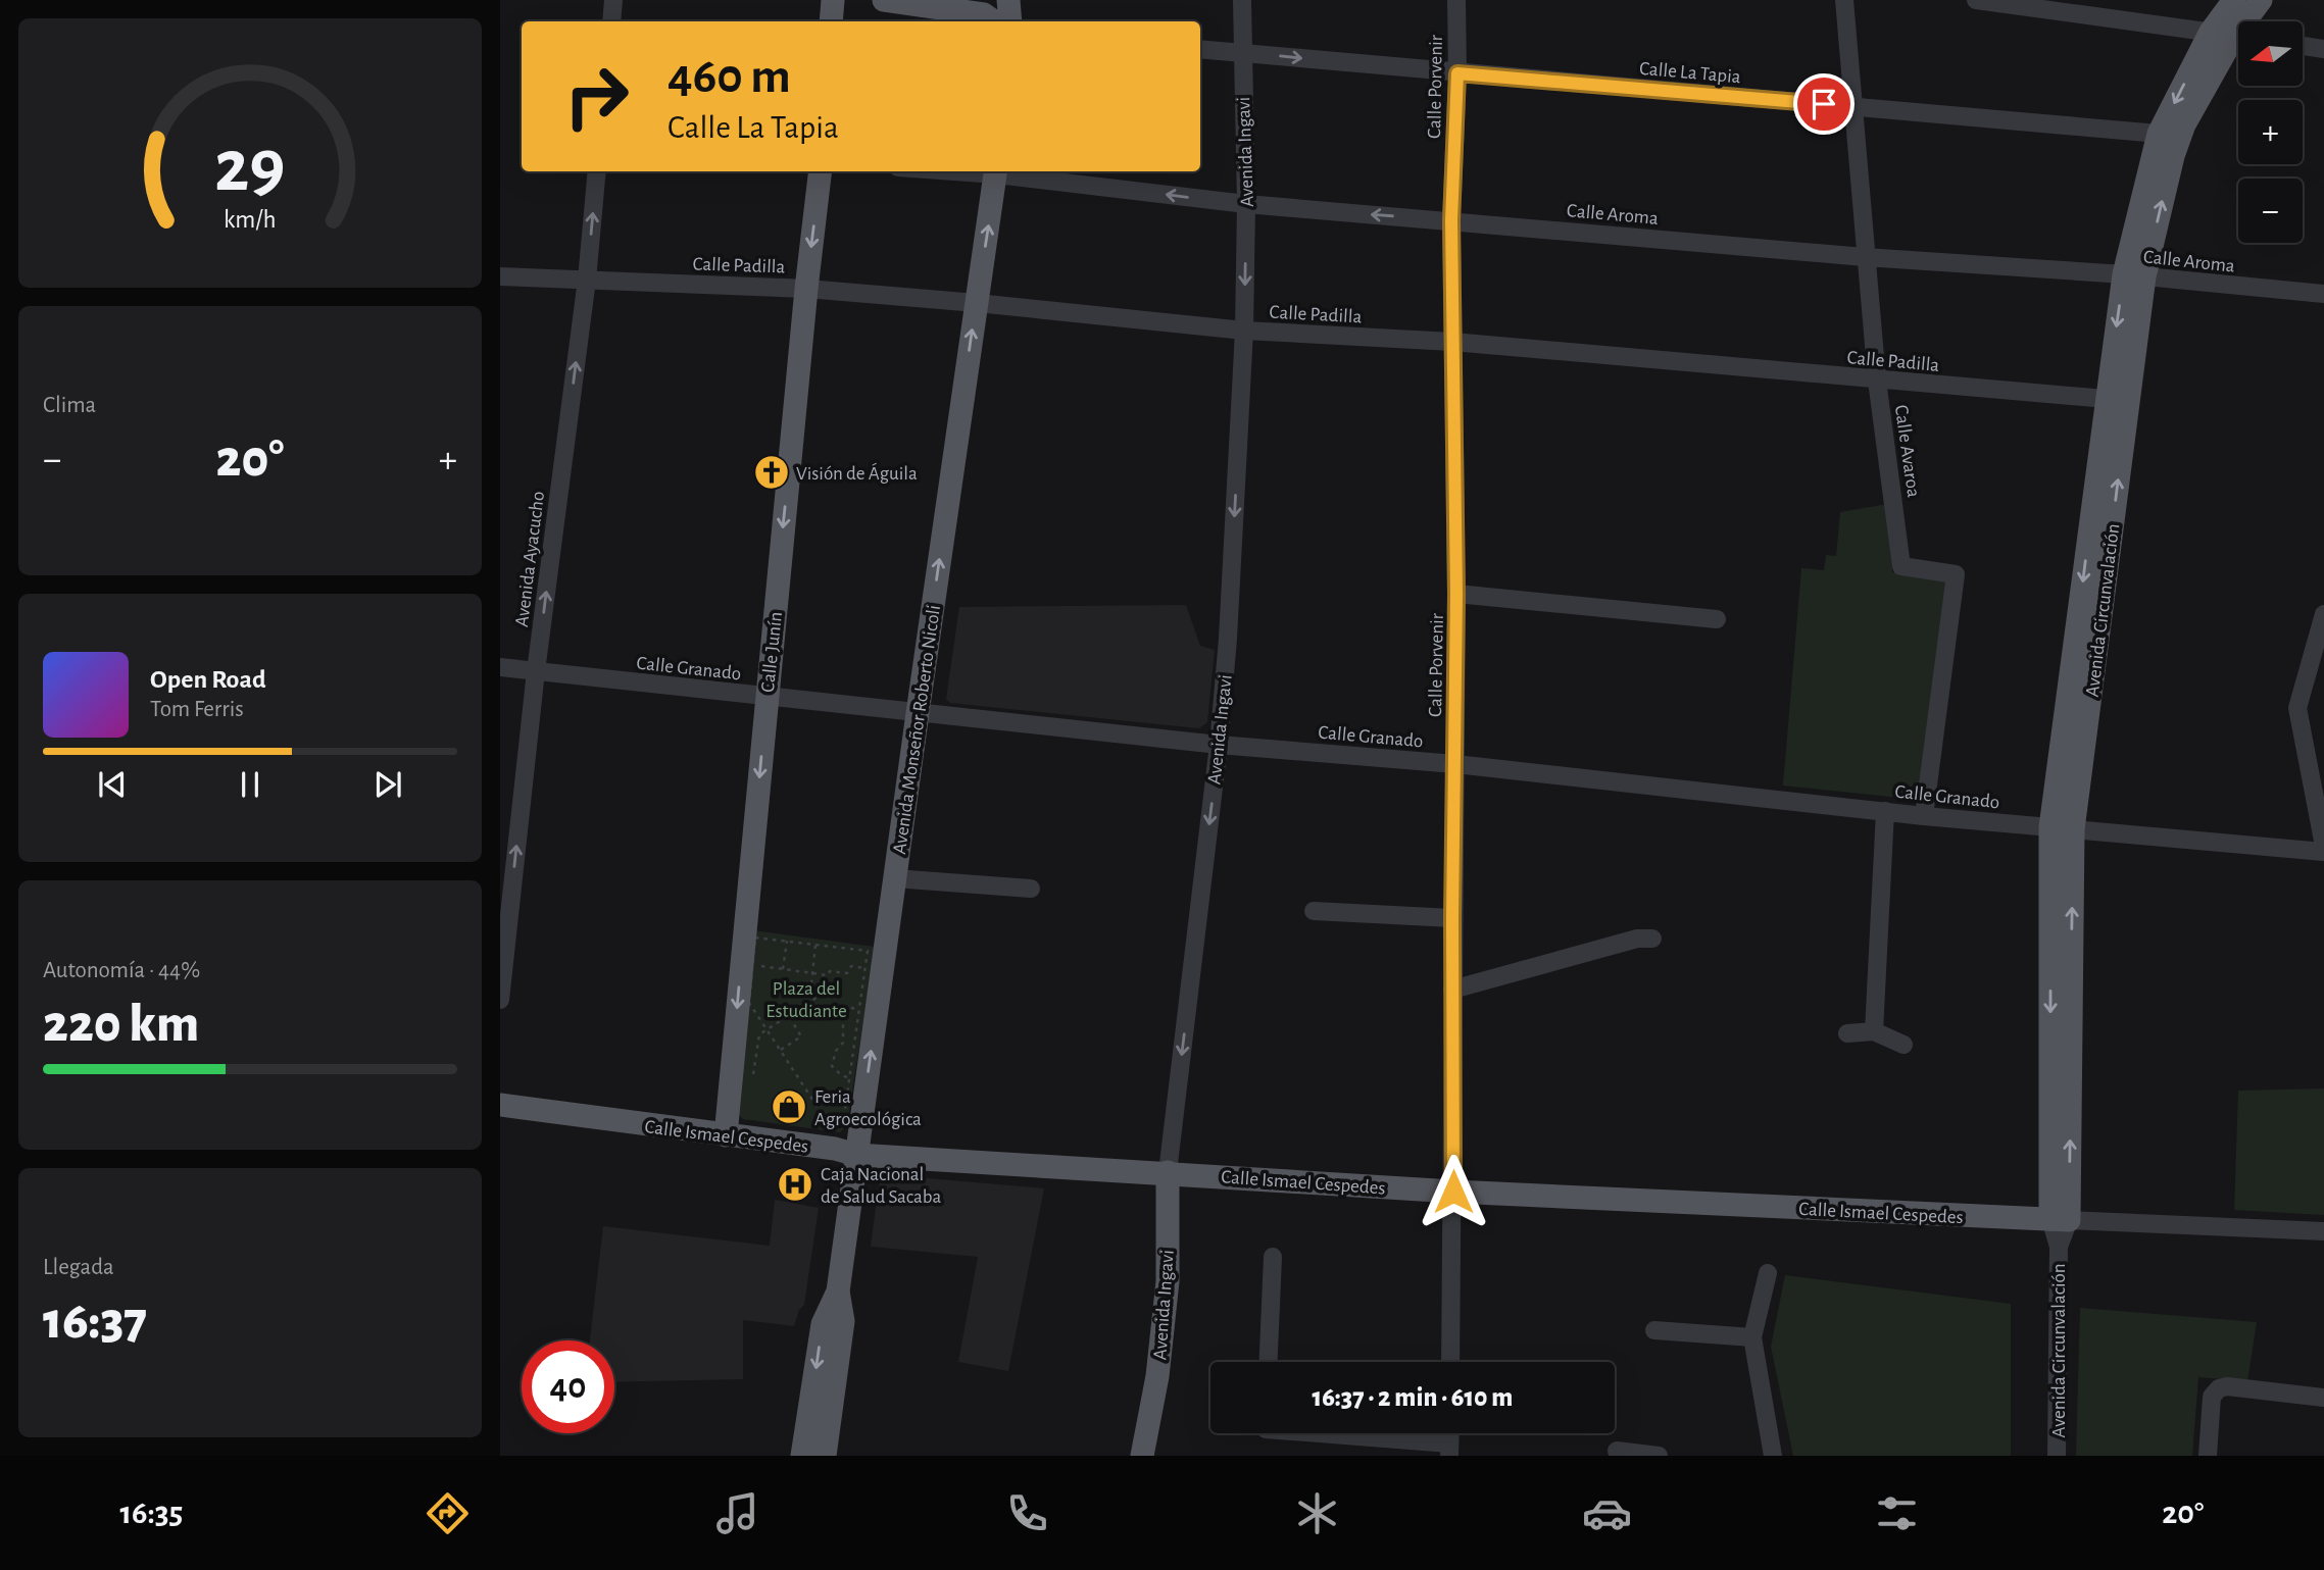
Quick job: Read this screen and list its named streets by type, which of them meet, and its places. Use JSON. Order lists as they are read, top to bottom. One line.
{"streets":{"main road":["Avenida Ingavi","Avenida Circunvalación","Calle Junín","Avenida Monseñor Roberto Nicoli","Calle Ismael Cespedes"],"street":["Calle La Tapia","Calle Porvenir","Calle Aroma","Calle Padilla","Calle Avaroa","Avenida Ayacucho","Calle Granado"]},"crossings":[["Calle La Tapia","Calle Porvenir"],["Calle La Tapia","Avenida Ingavi"],["Calle La Tapia","Calle Avaroa"],["Calle La Tapia","Avenida Circunvalación"],["Calle Porvenir","Calle Aroma"],["Calle Porvenir","Calle Padilla"],["Calle Porvenir","Calle Granado"],["Calle Porvenir","Calle Ismael Cespedes"],["Avenida Ingavi","Calle Aroma"],["Avenida Ingavi","Calle Padilla"],["Avenida Ingavi","Calle Granado"],["Avenida Ingavi","Calle Ismael Cespedes"],["Calle Aroma","Calle Avaroa"],["Calle Aroma","Avenida Circunvalación"],["Calle Aroma","Avenida Monseñor Roberto Nicoli"],["Calle Padilla","Calle Avaroa"],["Calle Padilla","Avenida Ayacucho"],["Calle Padilla","Avenida Circunvalación"],["Calle Padilla","Calle Junín"],["Calle Padilla","Avenida Monseñor Roberto Nicoli"],["Calle Avaroa","Calle Granado"],["Avenida Ayacucho","Calle Granado"],["Avenida Circunvalación","Calle Granado"],["Avenida Circunvalación","Calle Ismael Cespedes"],["Calle Junín","Calle Granado"],["Calle Junín","Calle Ismael Cespedes"],["Calle Granado","Avenida Monseñor Roberto Nicoli"],["Avenida Monseñor Roberto Nicoli","Calle Ismael Cespedes"]],"one_way":["Avenida Ingavi","Avenida Ayacucho","Calle Junín"],"parks":["Plaza del Estudiante"],"places":{"church":["Visión de Águila"],"shop":["Feria Agroecológica"],"hospital":["Caja Nacional de Salud Sacaba"]},"north":"left","page":{"map_buttons":["+","−"],"turn":["460 m","Calle La Tapia"],"tile":["Clima",["Autonomía · 44%","220 km"],["Llegada","16:37"]],"heat":["−","20°","+"],"song":["Open Road","Tom Ferris"],"limit":"40","trip":"16:37 · 2 min · 610 m","tabs":["16:35","20°"],"gauge":["29","km/h"]}}
